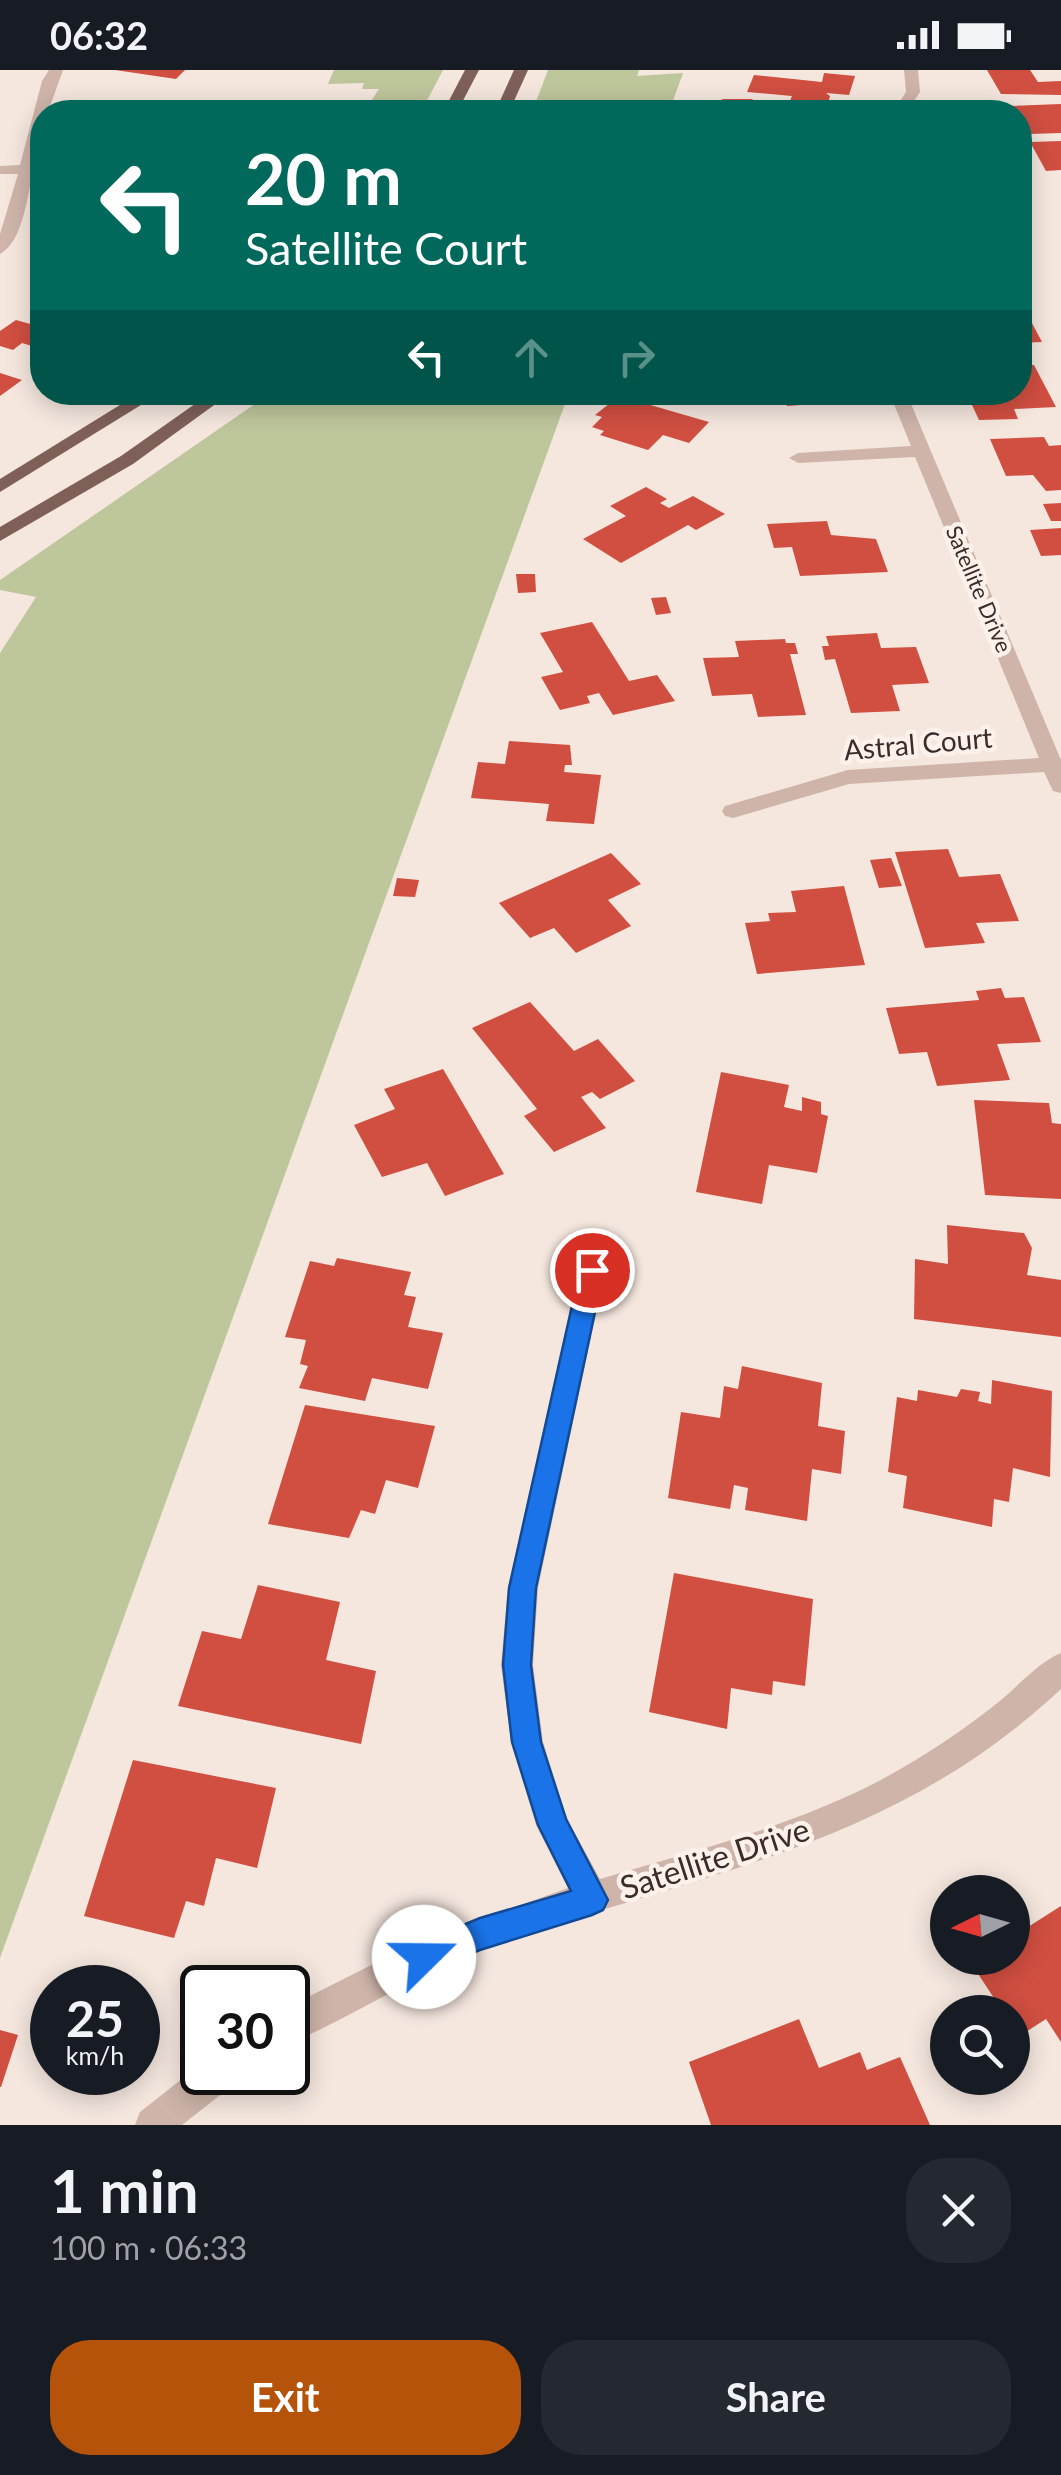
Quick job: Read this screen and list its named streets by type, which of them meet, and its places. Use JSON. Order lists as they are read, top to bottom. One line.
{"streets":{"street":["Satellite Drive","Astral Court"]},"crossings":[["Satellite Drive","Astral Court"]],"north":"left","page":{"status":"06:32","turn":["20 m","Satellite Court"],"speed":"25 km/h","limit":"30","heading":["1 min","100 m · 06:33"],"buttons":["Exit","Share"]}}
